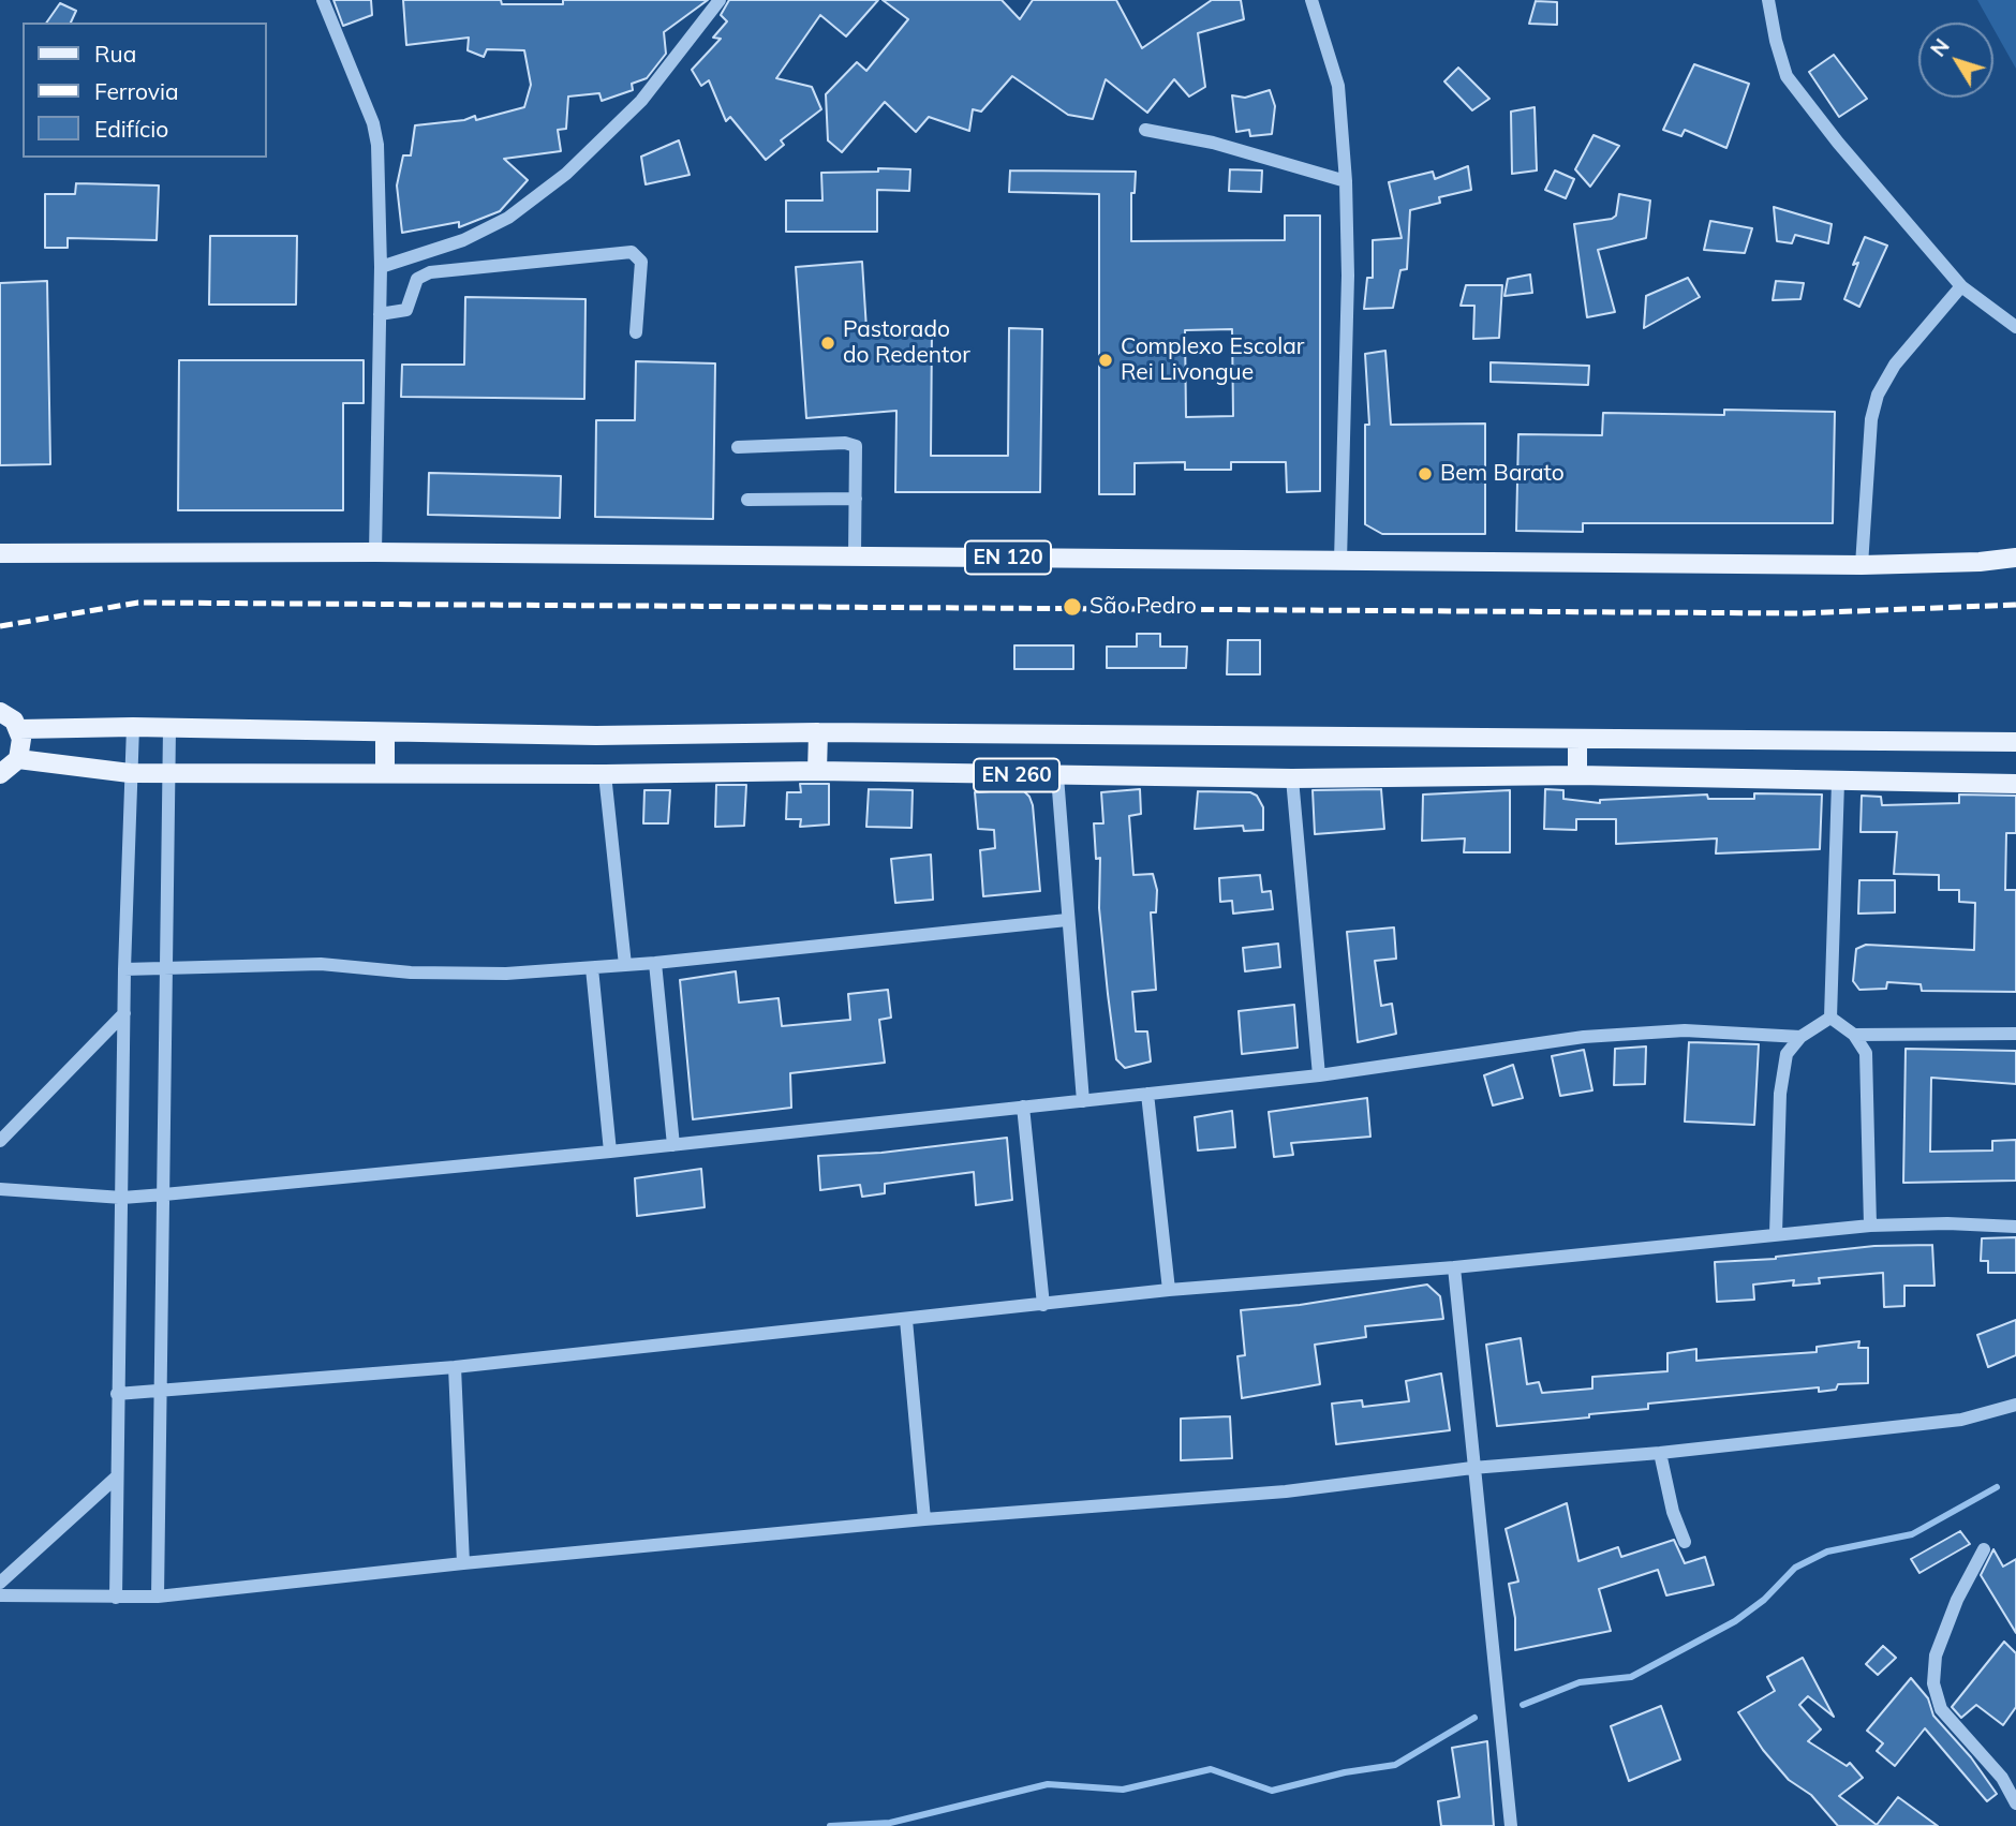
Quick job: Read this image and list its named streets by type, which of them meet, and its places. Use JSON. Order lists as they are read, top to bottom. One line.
{"streets":{"main road":["EN 120","EN 260"]},"places":["Pastorado do Redentor","Complexo Escolar Rei Livongue","Bem Barato","São Pedro"],"legend":["Rua","Ferrovia","Edifício"],"north":"top left"}
